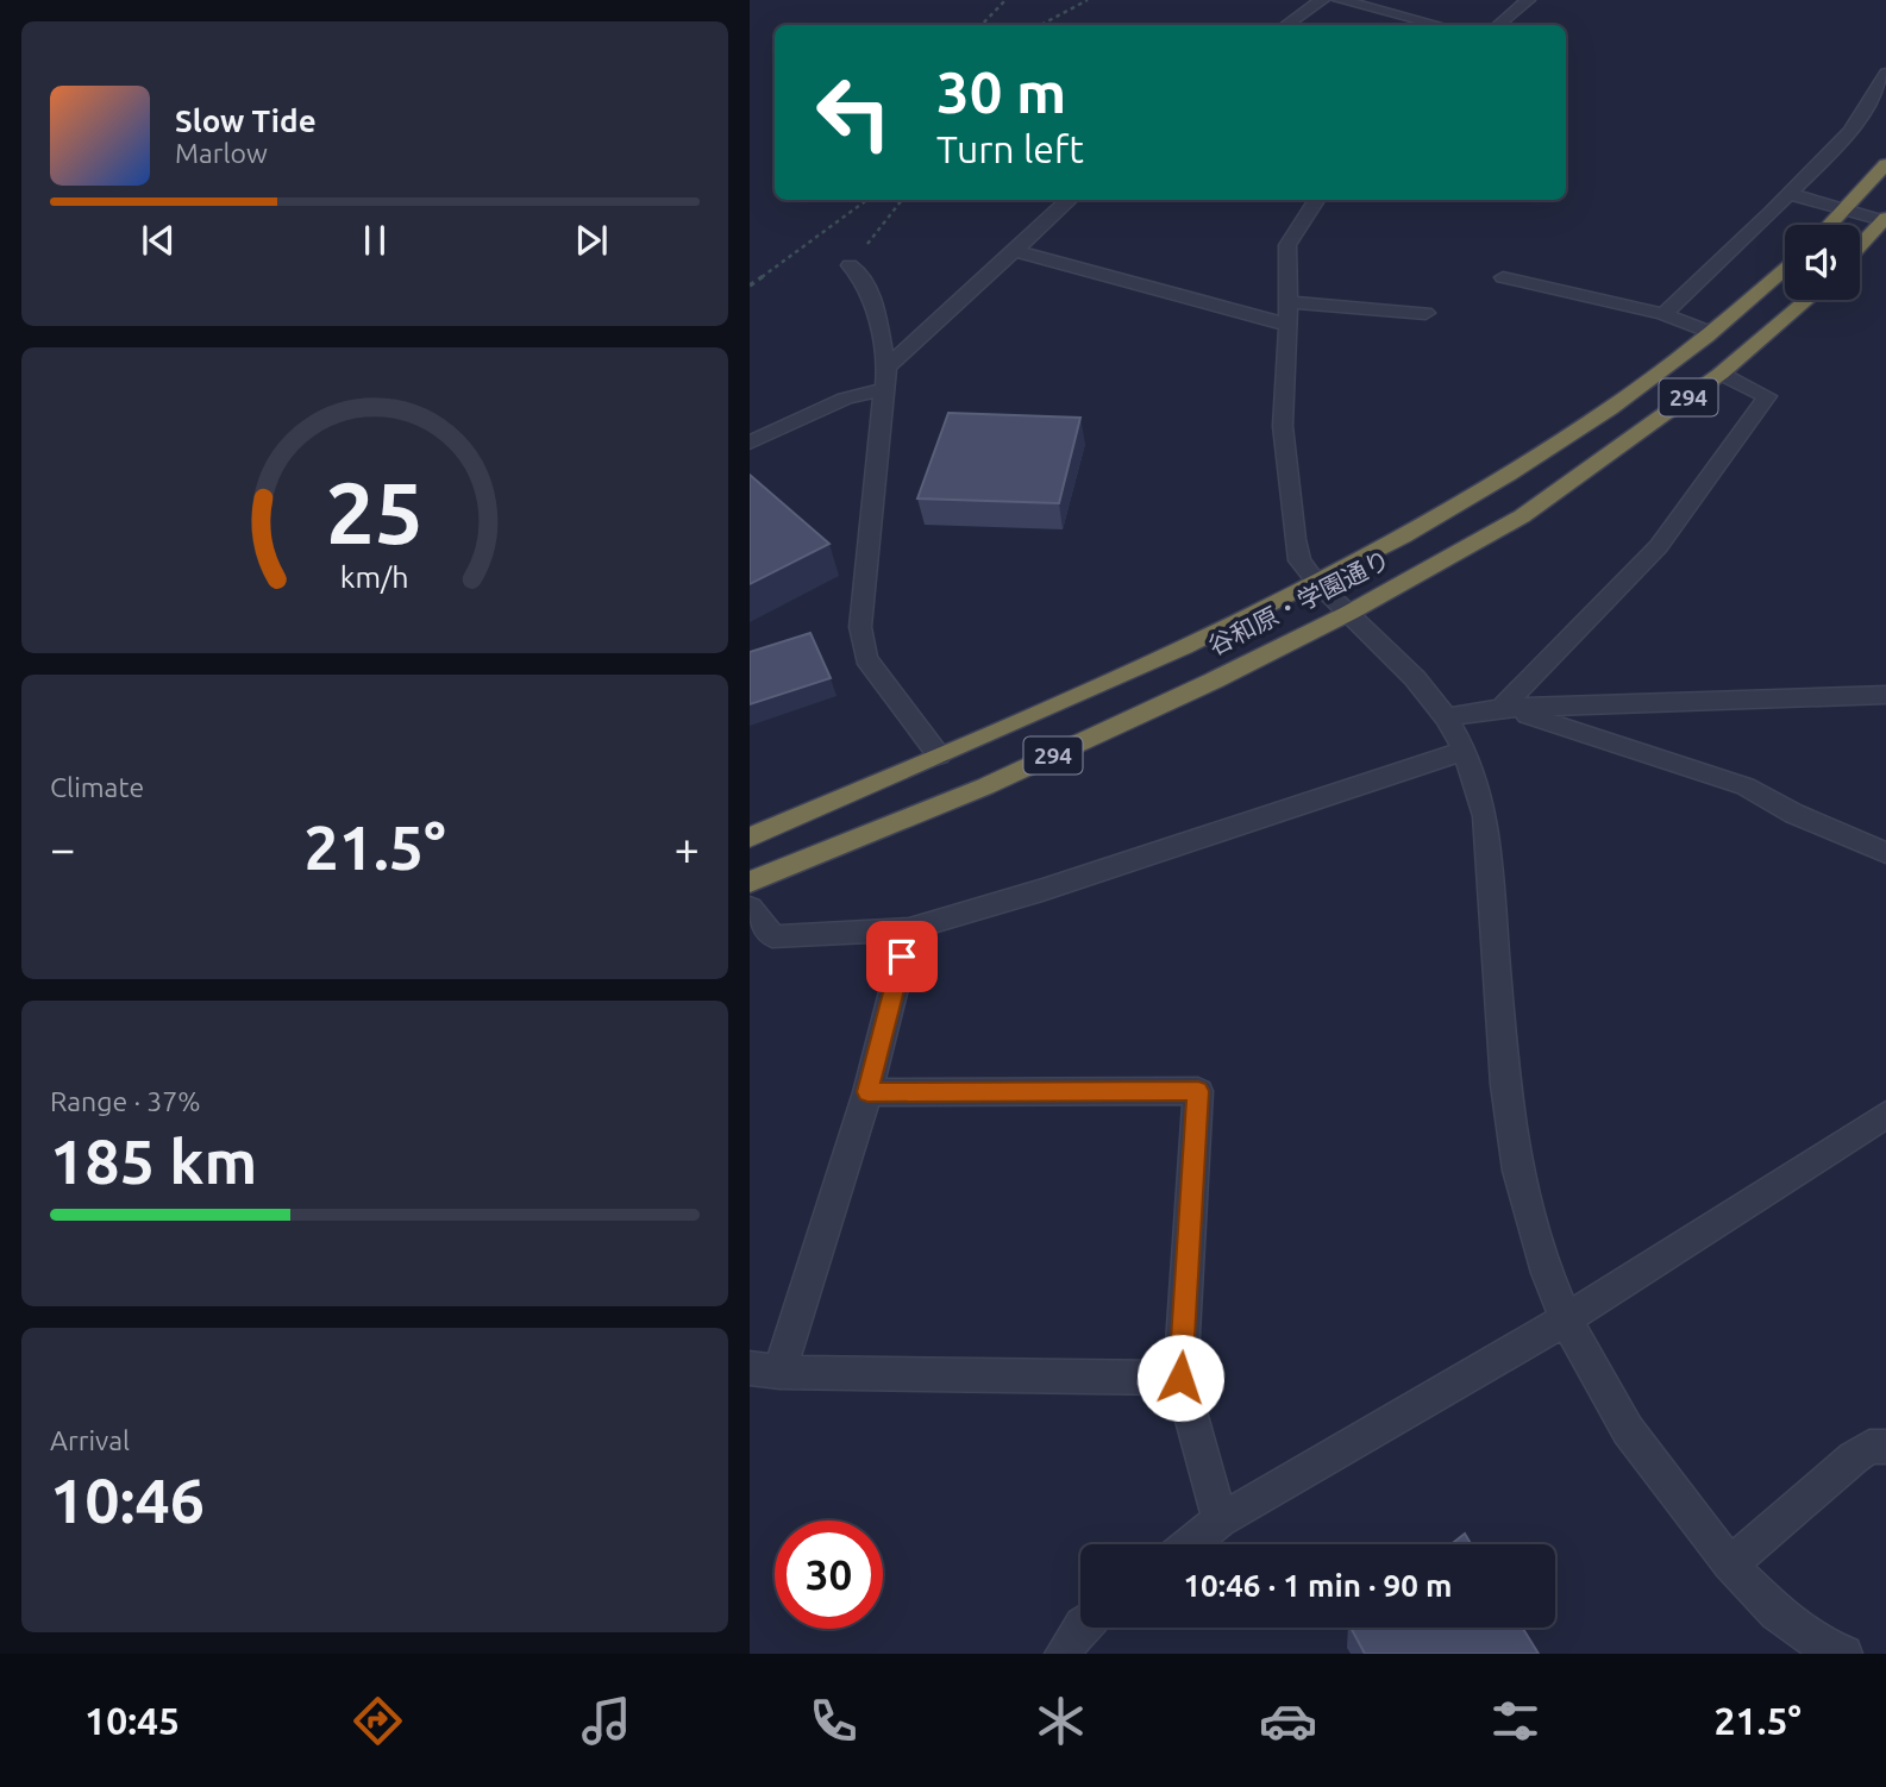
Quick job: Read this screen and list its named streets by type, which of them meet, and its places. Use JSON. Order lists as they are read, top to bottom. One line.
{"streets":{"highway":["294","谷和原・学園通り"]},"page":{"turn":["30 m","Turn left"],"song":["Slow Tide","Marlow"],"tile":["Climate",["Range · 37%","185 km"],["Arrival","10:46"]],"heat":["−","21.5°","+"],"limit":"30","trip":"10:46 · 1 min · 90 m","tabs":["10:45","21.5°"],"gauge":["25","km/h"]}}
